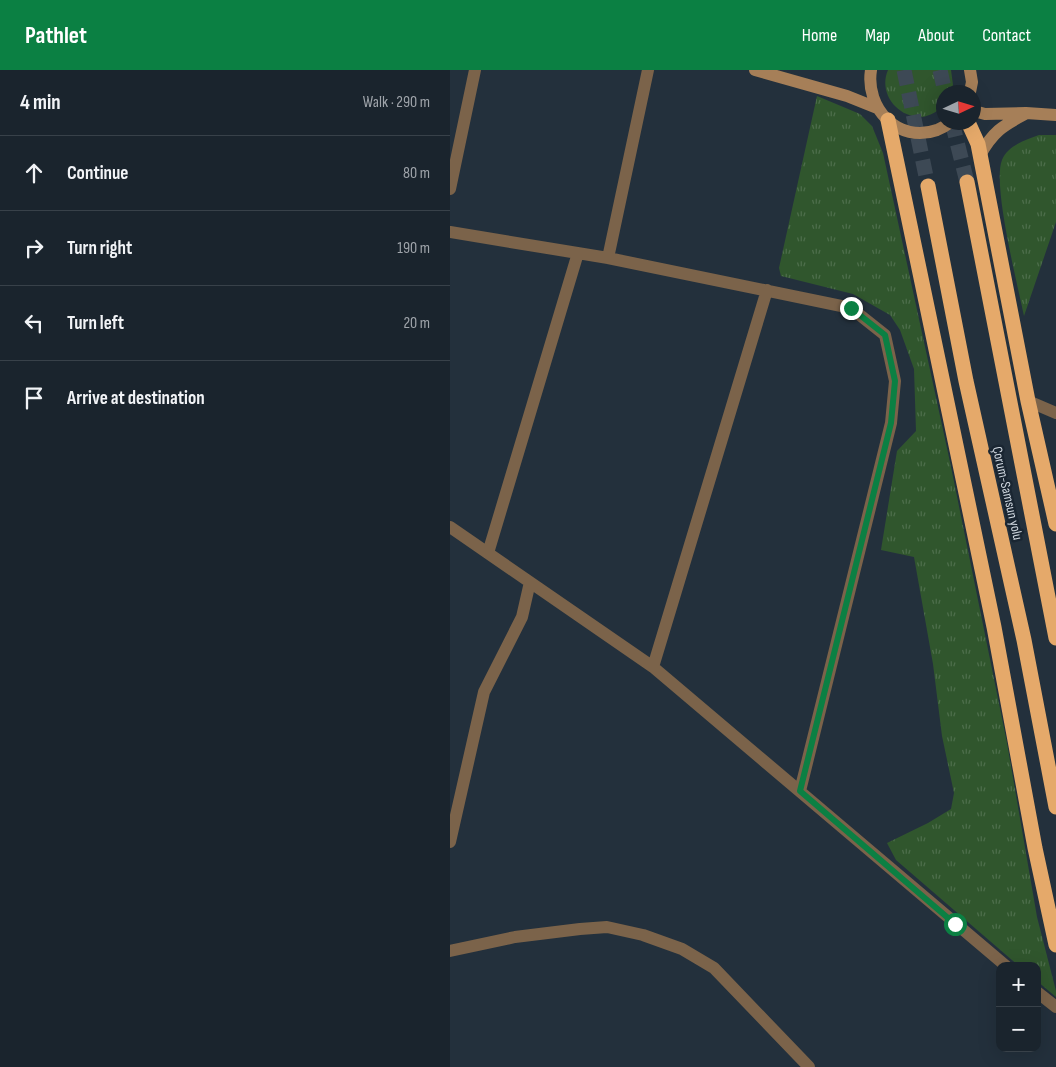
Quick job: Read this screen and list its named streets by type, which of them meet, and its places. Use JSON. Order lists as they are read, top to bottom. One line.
{"streets":{"highway":["Çorum-Samsun yolu"]},"north":"right","page":{"header":"Pathlet","nav":["Home","Map","About","Contact"],"heading":["4 min","Walk · 290 m"],"list":[["Continue","80 m"],["Turn right","190 m"],["Turn left","20 m"],"Arrive at destination"],"map_buttons":["+","−"]}}
